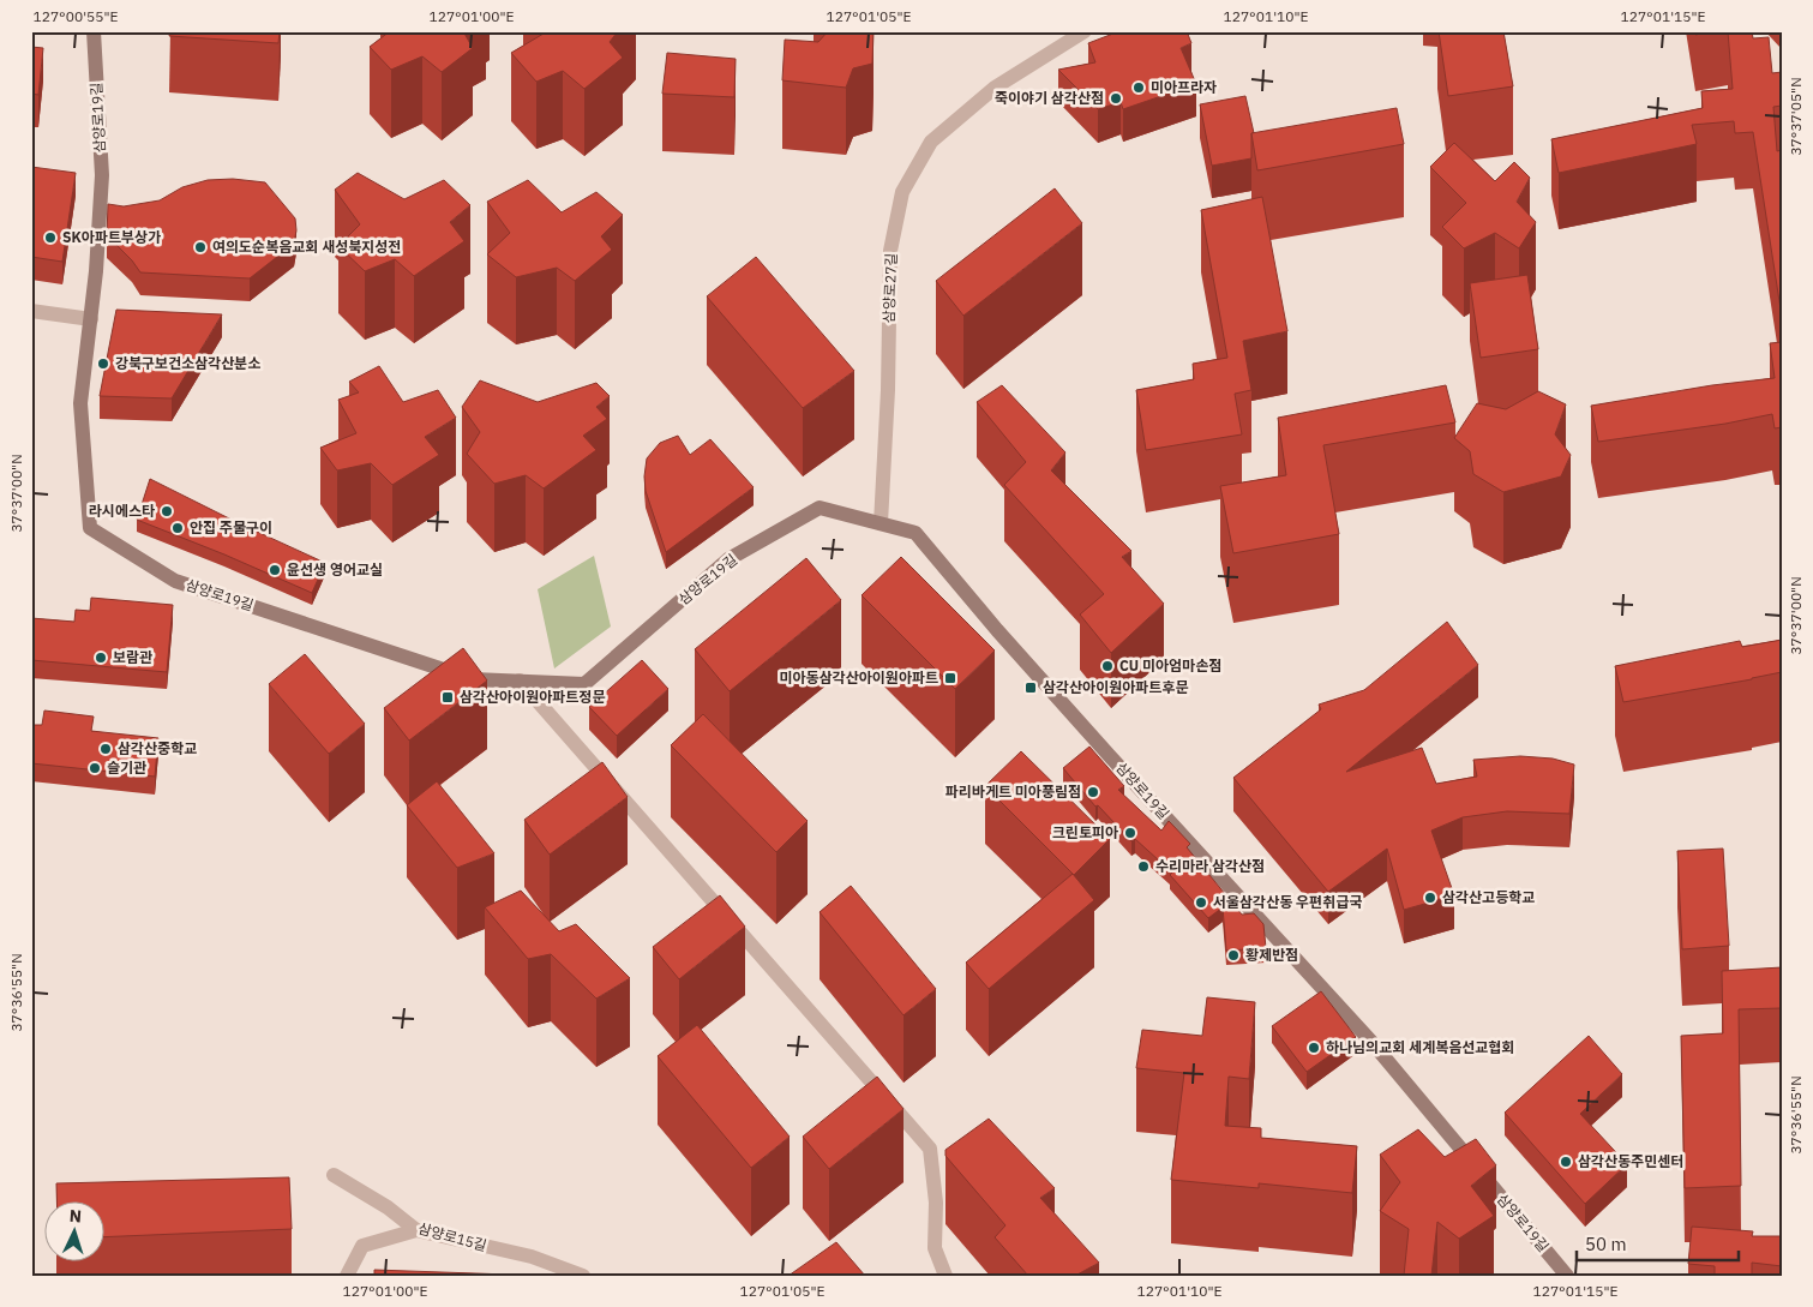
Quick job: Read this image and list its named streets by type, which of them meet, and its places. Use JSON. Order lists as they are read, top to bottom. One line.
{"streets":{"street":["삼양로19길","삼양로27길","삼양로15길"]},"crossings":[["삼양로19길","삼양로27길"]],"places":{"other":["미아프라자","죽이야기 삼각산점","SK아파트부상가","여의도순복음교회 새성북지성전","강북구보건소삼각산분소","라시에스타","안집 주물구이","윤선생 영어교실","보람관","CU 미아엄마손점","삼각산중학교","슬기관","파리바게트 미아풍림점","크린토피아","수리마라 삼각산점","삼각산고등학교","서울삼각산동 우편취급국","황제반점","하나님의교회 세계복음선교협회","삼각산동주민센터"],"transit":["미아동삼각산아이원아파트","삼각산아이원아파트후문","삼각산아이원아파트정문"]},"scale_bar":"50 m","north":"top","coordinates":["127°00'55\"E","127°01'00\"E","127°01'05\"E","127°01'10\"E","127°01'15\"E","37°37'05\"N","37°37'00\"N","37°36'55\"N"]}
